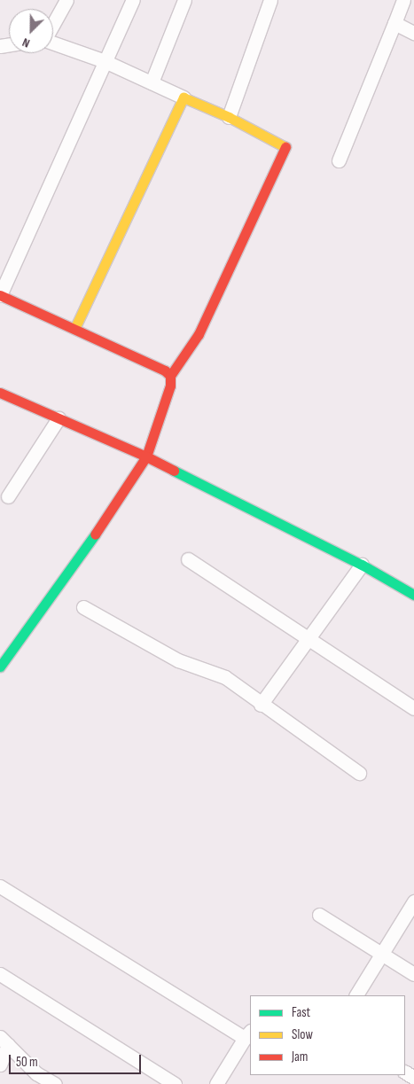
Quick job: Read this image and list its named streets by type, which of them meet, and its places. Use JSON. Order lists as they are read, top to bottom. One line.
{"legend":["Fast","Slow","Jam"],"scale_bar":"50 m","north":"bottom left"}
